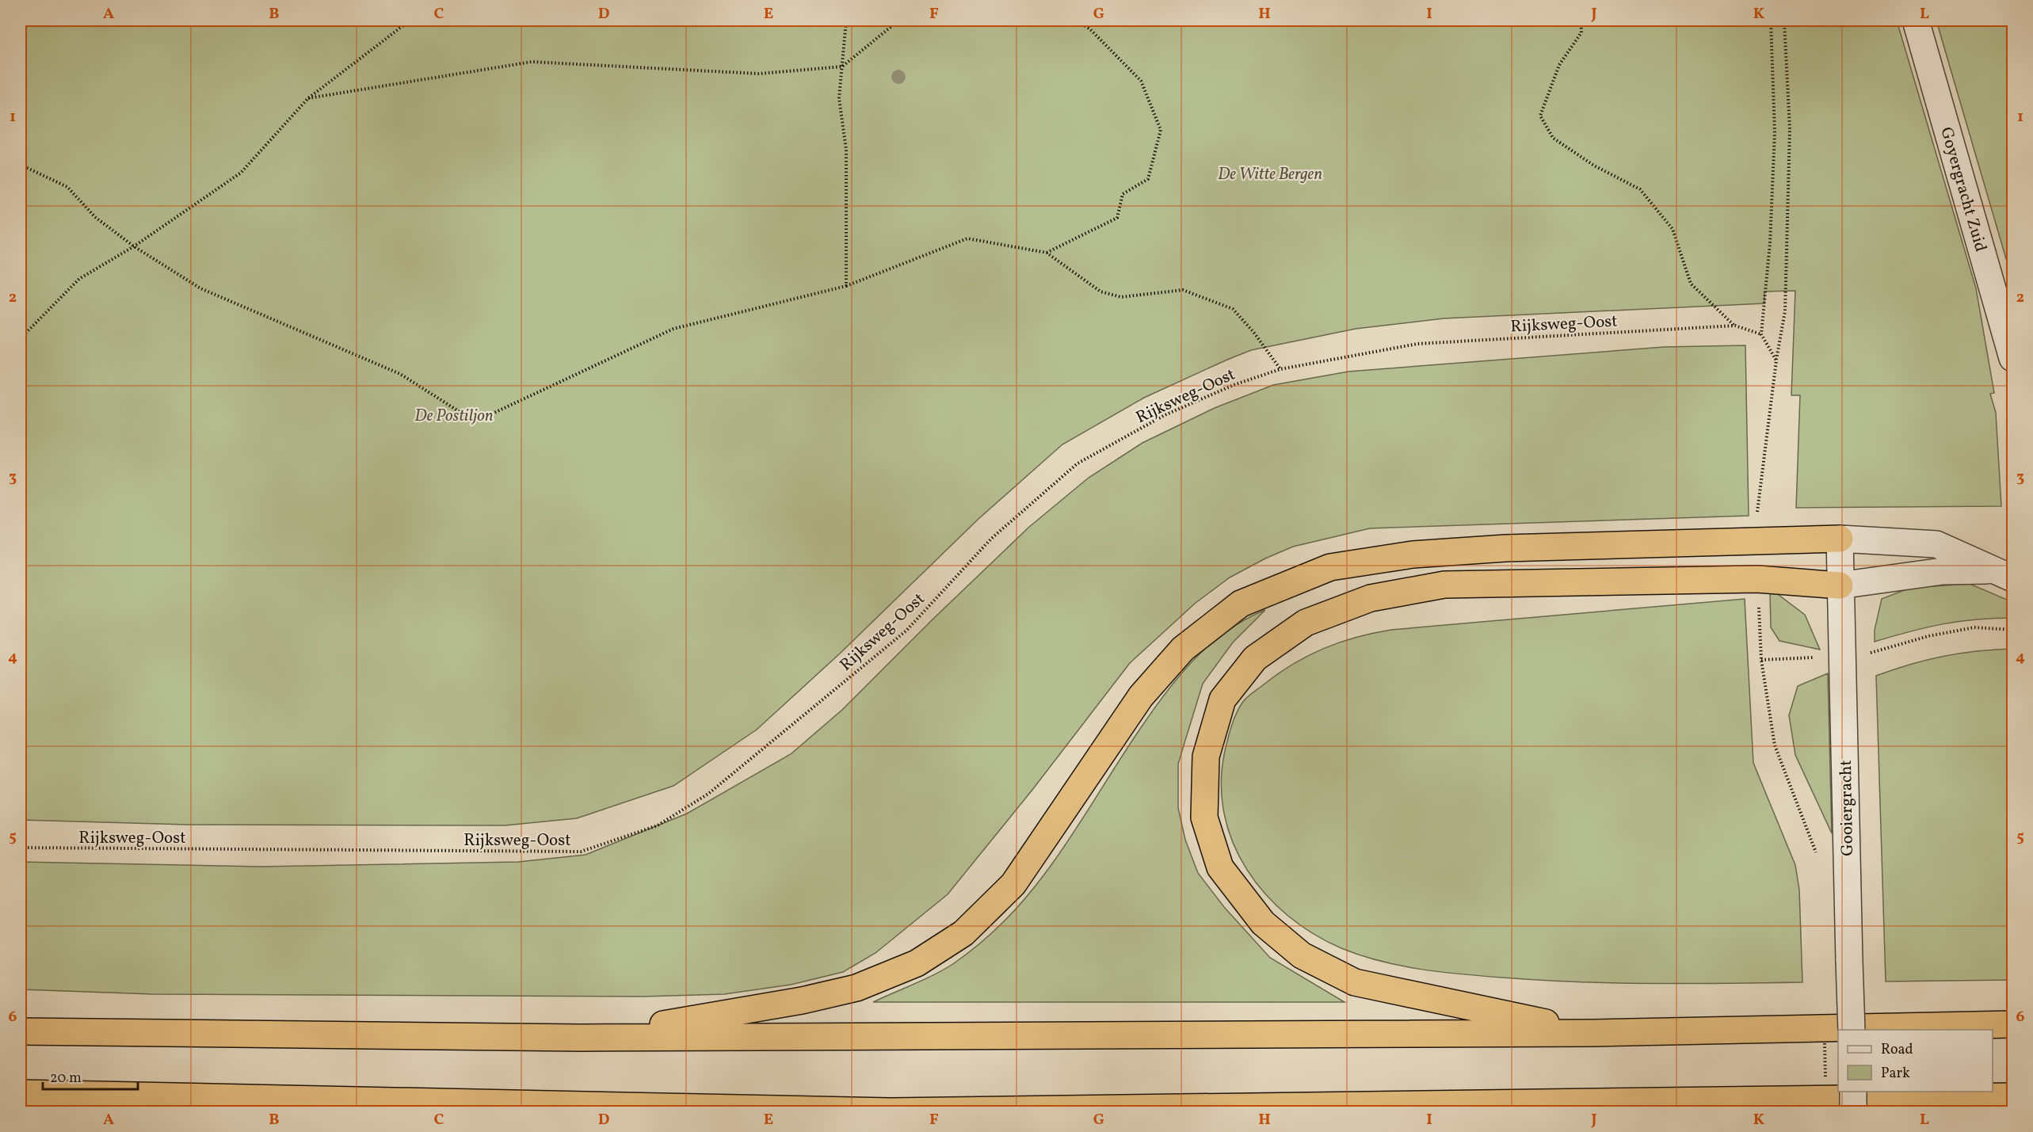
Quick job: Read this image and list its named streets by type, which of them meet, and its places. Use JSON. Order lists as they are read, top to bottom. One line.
{"streets":{"street":["Goyergracht Zuid","Gooiergracht"],"path":["Rijksweg-Oost"]},"parks":["De Witte Bergen","De Postiljon"],"legend":["Road","Park"],"scale_bar":"20 m","grid":{"columns":["A","B","C","D","E","F","G","H","I","J","K","L"],"rows":["1","2","3","4","5","6"]}}
